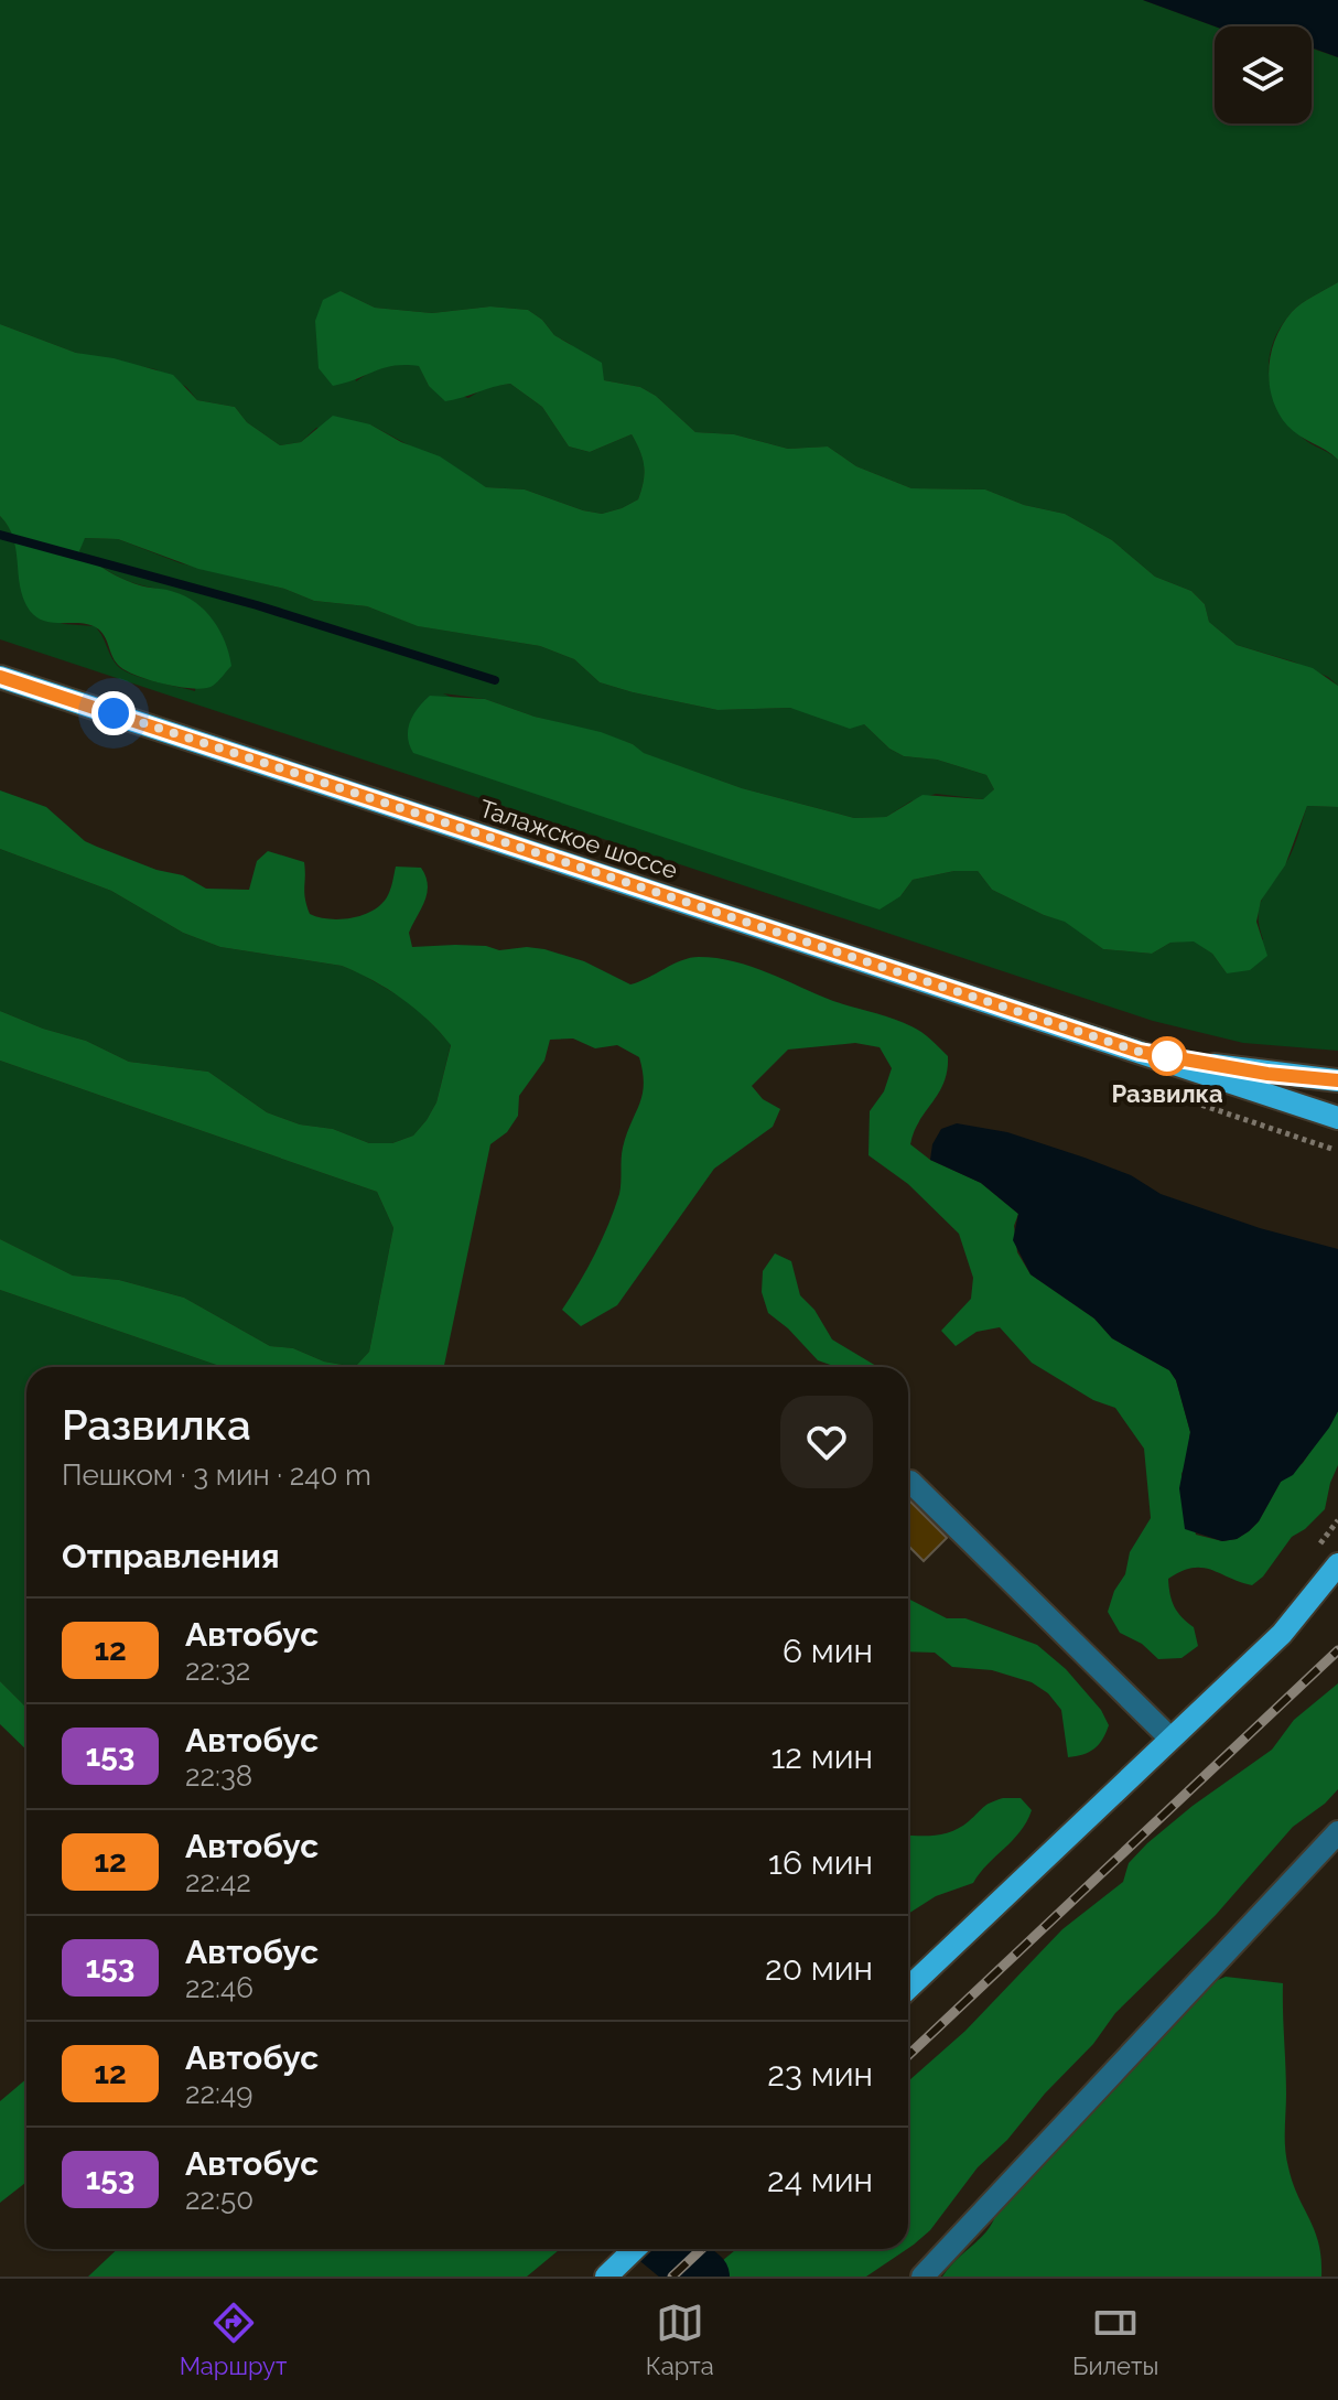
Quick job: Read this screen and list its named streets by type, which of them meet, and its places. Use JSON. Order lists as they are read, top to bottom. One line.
{"streets":{"main road":["Талажское шоссе"]},"places":["Развилка"],"lines":["bus line 12"],"page":{"heading":[["Развилка","Пешком · 3 мин · 240 m"],"Отправления"],"list":[{"mark":"12","name":"Автобус","note":"22:32","value":"6 мин"},{"mark":"153","name":"Автобус","note":"22:38","value":"12 мин"},{"mark":"12","name":"Автобус","note":"22:42","value":"16 мин"},{"mark":"153","name":"Автобус","note":"22:46","value":"20 мин"},{"mark":"12","name":"Автобус","note":"22:49","value":"23 мин"},{"mark":"153","name":"Автобус","note":"22:50","value":"24 мин"}],"tabs":["Маршрут","Карта","Билеты"]}}
